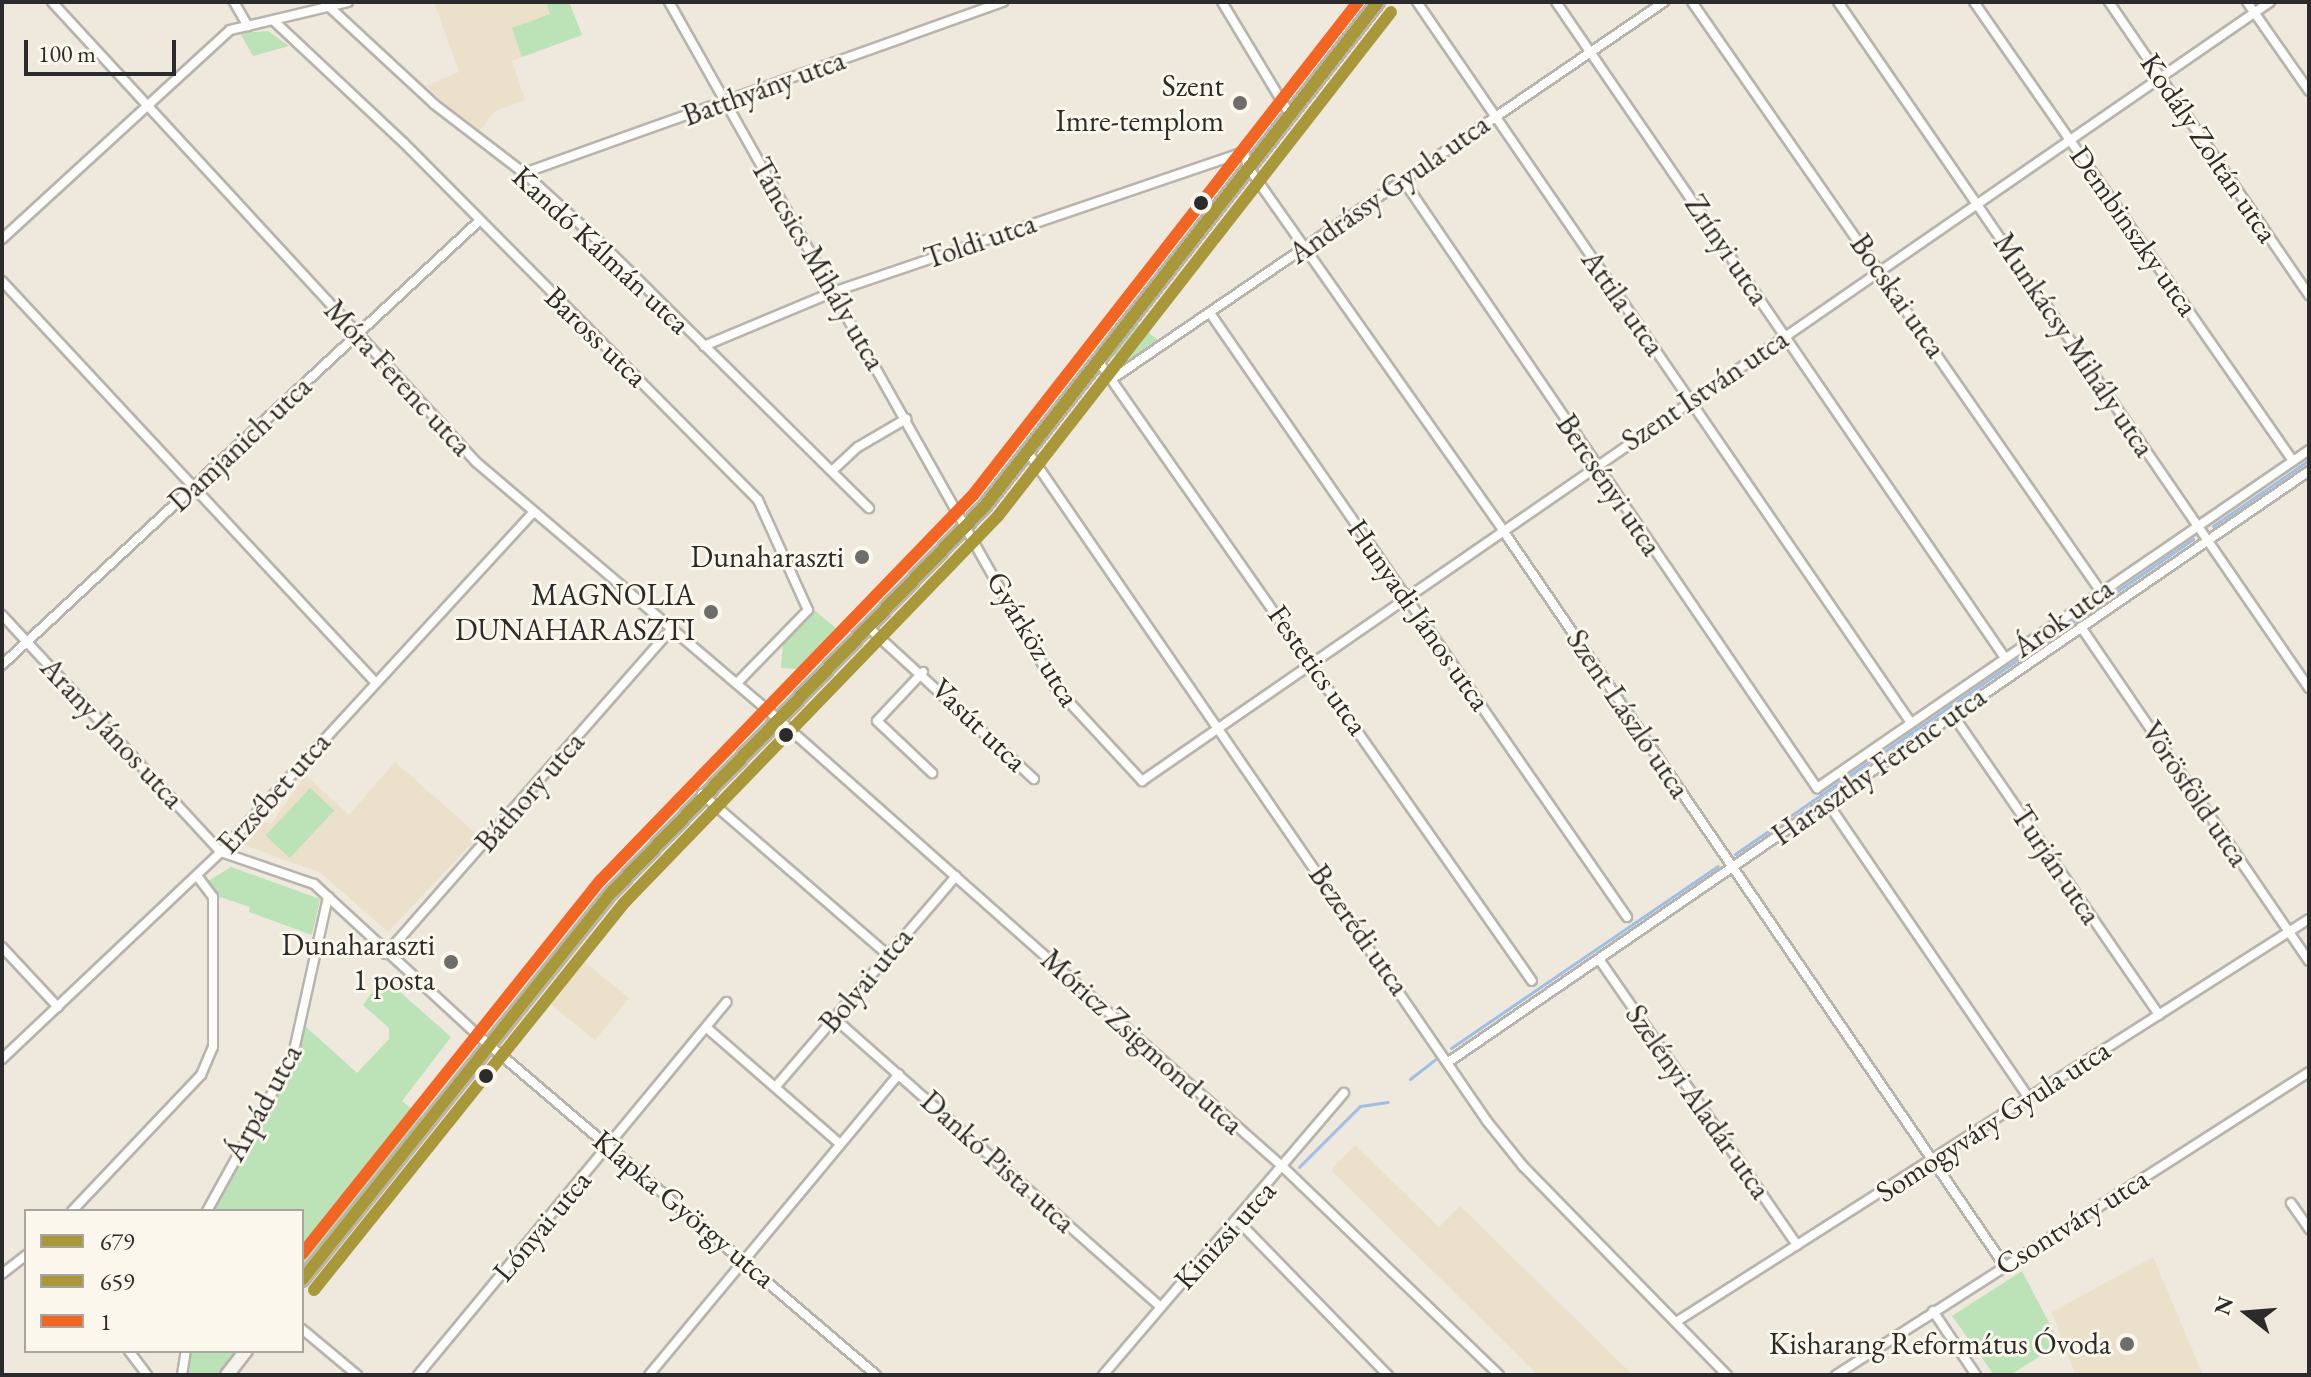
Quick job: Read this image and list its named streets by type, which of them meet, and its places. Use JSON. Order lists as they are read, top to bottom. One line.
{"streets":{"street":["Batthyány utca","Kodály Zoltán utca","Andrássy Gyula utca","Dembinszky utca","Toldi utca","Kandó Kálmán utca","Zrínyi utca","Táncsics Mihály utca","Bocskai utca","Attila utca","Baross utca","Munkácsy Mihály utca","Móra Ferenc utca","Szent István utca","Damjanich utca","Bercsényi utca","Hunyadi János utca","Árok utca","Gyárköz utca","Festetics utca","Szent László utca","Vasút utca","Arany János utca","Haraszthy Ferenc utca","Báthory utca","Erzsébet utca","Vörösföld utca","Turján utca","Bezerédi utca","Bolyai utca","Móricz Zsigmond utca","Szelényi Aladár utca","Árpád utca","Somogyváry Gyula utca","Dankó Pista utca","Klapka György utca","Csontváry utca","Lónyai utca","Kinizsi utca"]},"crossings":[["Batthyány utca","Kandó Kálmán utca"],["Batthyány utca","Táncsics Mihály utca"],["Kodály Zoltán utca","Szent István utca"],["Andrássy Gyula utca","Zrínyi utca"],["Andrássy Gyula utca","Attila utca"],["Andrássy Gyula utca","Bercsényi utca"],["Andrássy Gyula utca","Hunyadi János utca"],["Andrássy Gyula utca","Festetics utca"],["Andrássy Gyula utca","Szent László utca"],["Dembinszky utca","Szent István utca"],["Dembinszky utca","Árok utca"],["Toldi utca","Kandó Kálmán utca"],["Toldi utca","Táncsics Mihály utca"],["Toldi utca","Szent László utca"],["Zrínyi utca","Szent István utca"],["Zrínyi utca","Árok utca"],["Táncsics Mihály utca","Gyárköz utca"],["Bocskai utca","Szent István utca"],["Bocskai utca","Árok utca"],["Attila utca","Szent István utca"],["Attila utca","Árok utca"],["Baross utca","Móra Ferenc utca"],["Baross utca","Damjanich utca"],["Munkácsy Mihály utca","Szent István utca"],["Munkácsy Mihály utca","Árok utca"],["Munkácsy Mihály utca","Haraszthy Ferenc utca"],["Móra Ferenc utca","Damjanich utca"],["Móra Ferenc utca","Báthory utca"],["Móra Ferenc utca","Erzsébet utca"],["Móra Ferenc utca","Móricz Zsigmond utca"],["Szent István utca","Bercsényi utca"],["Szent István utca","Hunyadi János utca"],["Szent István utca","Gyárköz utca"],["Szent István utca","Festetics utca"],["Szent István utca","Szent László utca"],["Szent István utca","Bezerédi utca"],["Damjanich utca","Arany János utca"],["Bercsényi utca","Árok utca"],["Szent László utca","Haraszthy Ferenc utca"],["Szent László utca","Somogyváry Gyula utca"],["Szent László utca","Csontváry utca"],["Arany János utca","Erzsébet utca"],["Arany János utca","Klapka György utca"],["Haraszthy Ferenc utca","Vörösföld utca"],["Haraszthy Ferenc utca","Turján utca"],["Haraszthy Ferenc utca","Bezerédi utca"],["Haraszthy Ferenc utca","Szelényi Aladár utca"],["Báthory utca","Klapka György utca"],["Erzsébet utca","Klapka György utca"],["Vörösföld utca","Somogyváry Gyula utca"],["Turján utca","Somogyváry Gyula utca"],["Bezerédi utca","Somogyváry Gyula utca"],["Bolyai utca","Móricz Zsigmond utca"],["Bolyai utca","Dankó Pista utca"],["Móricz Zsigmond utca","Kinizsi utca"],["Szelényi Aladár utca","Somogyváry Gyula utca"],["Árpád utca","Klapka György utca"],["Dankó Pista utca","Kinizsi utca"],["Klapka György utca","Lónyai utca"]],"places":["Szent Imre-templom","Dunaharaszti","MAGNOLIA DUNAHARASZTI","Dunaharaszti 1 posta","Kisharang Református Óvoda"],"lines":["transit line 679","transit line 1","transit line 659"],"legend":["679","659","1"],"scale_bar":"100 m","north":"left"}
